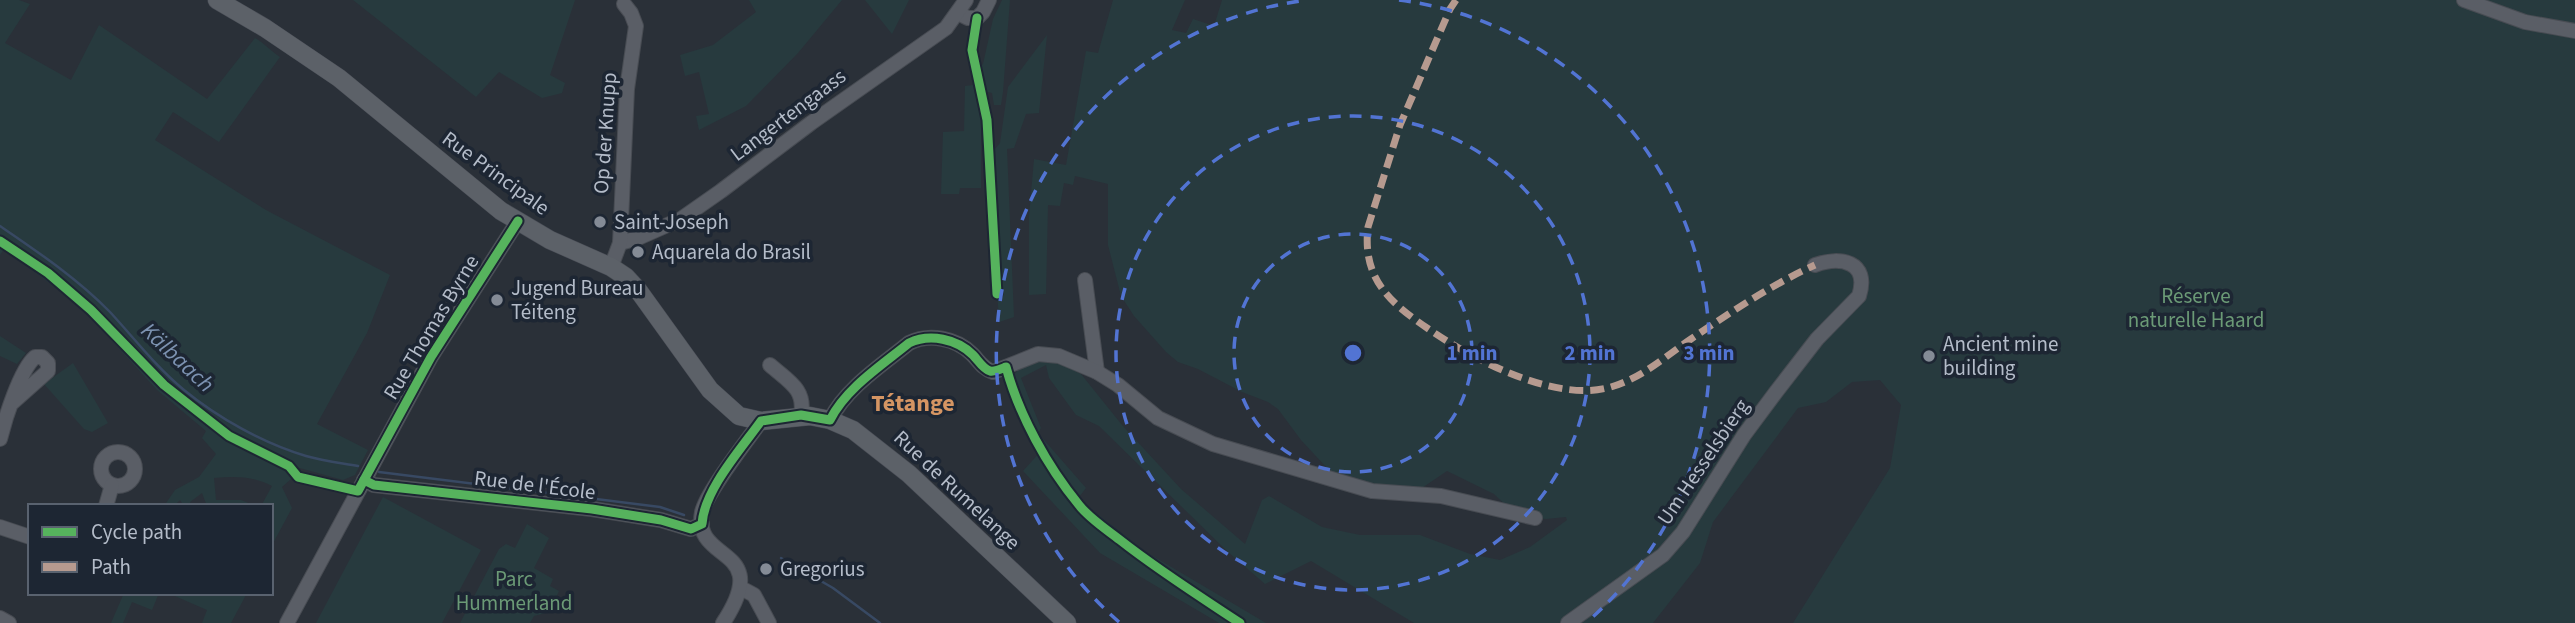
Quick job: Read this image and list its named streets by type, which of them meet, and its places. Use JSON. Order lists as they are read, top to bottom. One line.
{"streets":{"main road":["Rue Principale","Rue de Rumelange"],"street":["Langertengaass","Op der Knupp","Rue Thomas Byrne","Um Hesselsbierg","Rue de l'École"]},"crossings":[["Langertengaass","Op der Knupp"],["Op der Knupp","Rue Principale"],["Rue Principale","Rue Thomas Byrne"],["Rue Principale","Rue de Rumelange"],["Rue Thomas Byrne","Rue de l'École"]],"districts":["Tétange"],"water":["Kälbaach"],"parks":["Réserve naturelle Haard","Parc Hummerland"],"places":["Saint-Joseph","Aquarela do Brasil","Jugend Bureau Téiteng","Ancient mine building","Gregorius"],"legend":["Cycle path","Path"],"rings":["1 min","2 min","3 min"]}
